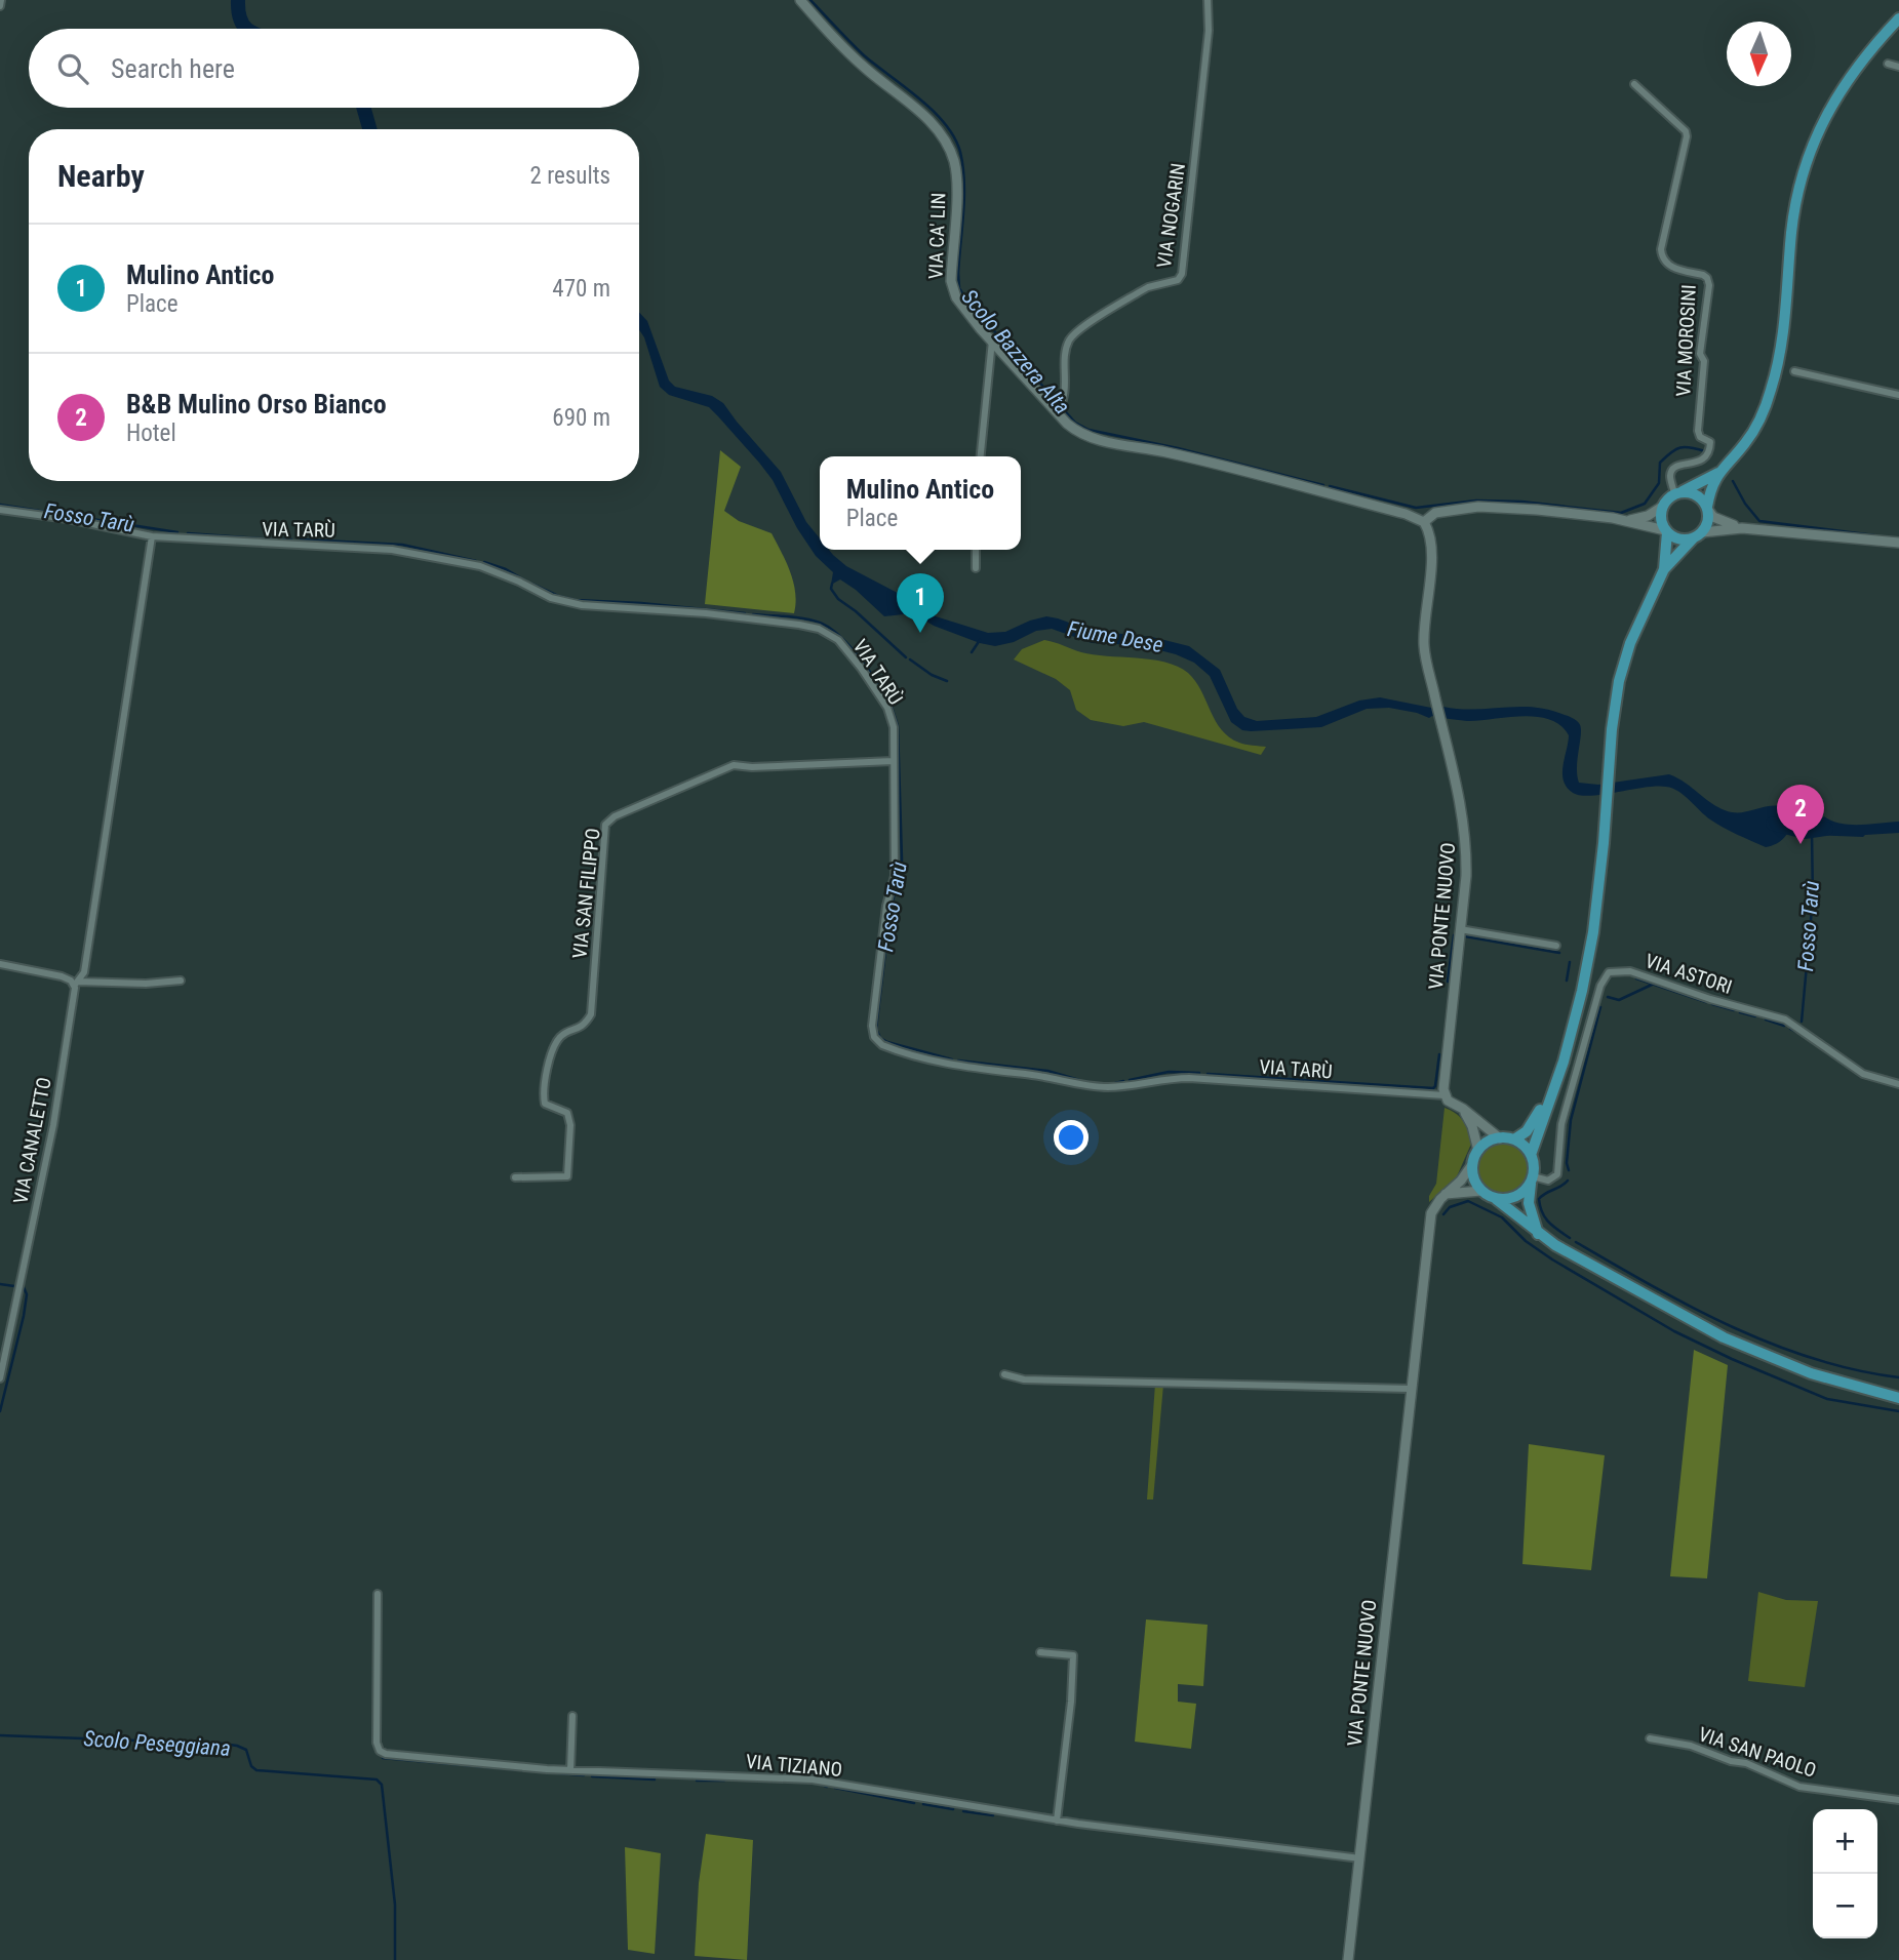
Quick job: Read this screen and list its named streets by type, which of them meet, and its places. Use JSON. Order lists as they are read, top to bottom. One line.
{"streets":{"street":["VIA NOGARIN","VIA CA' LIN","VIA MOROSINI","VIA TARÙ","VIA SAN FILIPPO","VIA PONTE NUOVO","VIA ASTORI","VIA CANALETTO","VIA SAN PAOLO","VIA TIZIANO"]},"crossings":[["VIA NOGARIN","VIA CA' LIN"],["VIA CA' LIN","VIA PONTE NUOVO"],["VIA TARÙ","VIA SAN FILIPPO"],["VIA TARÙ","VIA PONTE NUOVO"],["VIA TARÙ","VIA CANALETTO"],["VIA PONTE NUOVO","VIA ASTORI"],["VIA PONTE NUOVO","VIA TIZIANO"]],"water":["Scolo Bazzera Alta","Fosso Tarù","Fiume Dese","Scolo Peseggiana"],"north":"bottom","page":{"search":"Search here","heading":["Nearby","2 results"],"list":[{"mark":"1","name":"Mulino Antico","note":"Place","value":"470 m"},{"mark":"2","name":"B&B Mulino Orso Bianco","note":"Hotel","value":"690 m"}],"popup":["Mulino Antico","Place"],"pins":["1","2"],"map_buttons":["+","−"]}}
